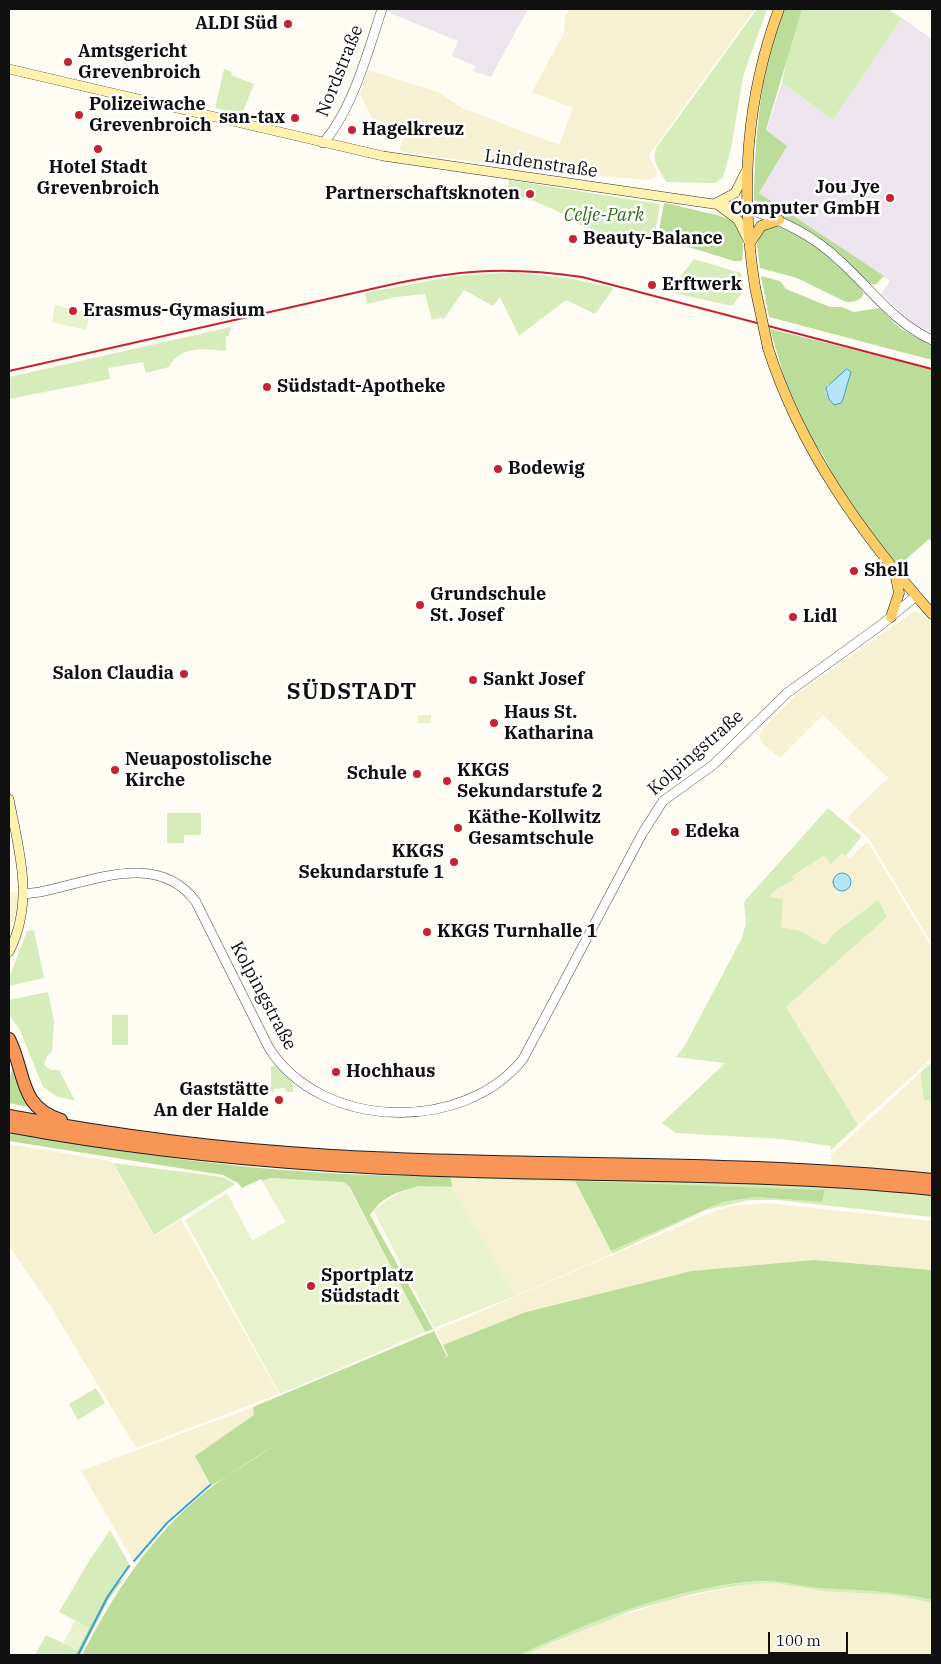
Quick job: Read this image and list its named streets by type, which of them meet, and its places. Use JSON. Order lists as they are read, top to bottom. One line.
{"streets":{"main road":["Lindenstraße"],"street":["Nordstraße","Kolpingstraße"]},"crossings":[["Nordstraße","Lindenstraße"]],"districts":["SÜDSTADT"],"parks":["Celje-Park"],"places":["ALDI Süd","Amtsgericht Grevenbroich","Polizeiwache Grevenbroich","san-tax","Hagelkreuz","Hotel Stadt Grevenbroich","Partnerschaftsknoten","Jou Jye Computer GmbH","Beauty-Balance","Erftwerk","Erasmus-Gymasium","Südstadt-Apotheke","Bodewig","Shell","Grundschule St. Josef","Lidl","Salon Claudia","Sankt Josef","Haus St. Katharina","Neuapostolische Kirche","Schule","KKGS Sekundarstufe 2","Käthe-Kollwitz Gesamtschule","Edeka","KKGS Sekundarstufe 1","KKGS Turnhalle 1","Hochhaus","Gaststätte An der Halde","Sportplatz Südstadt"],"scale_bar":"100 m"}
